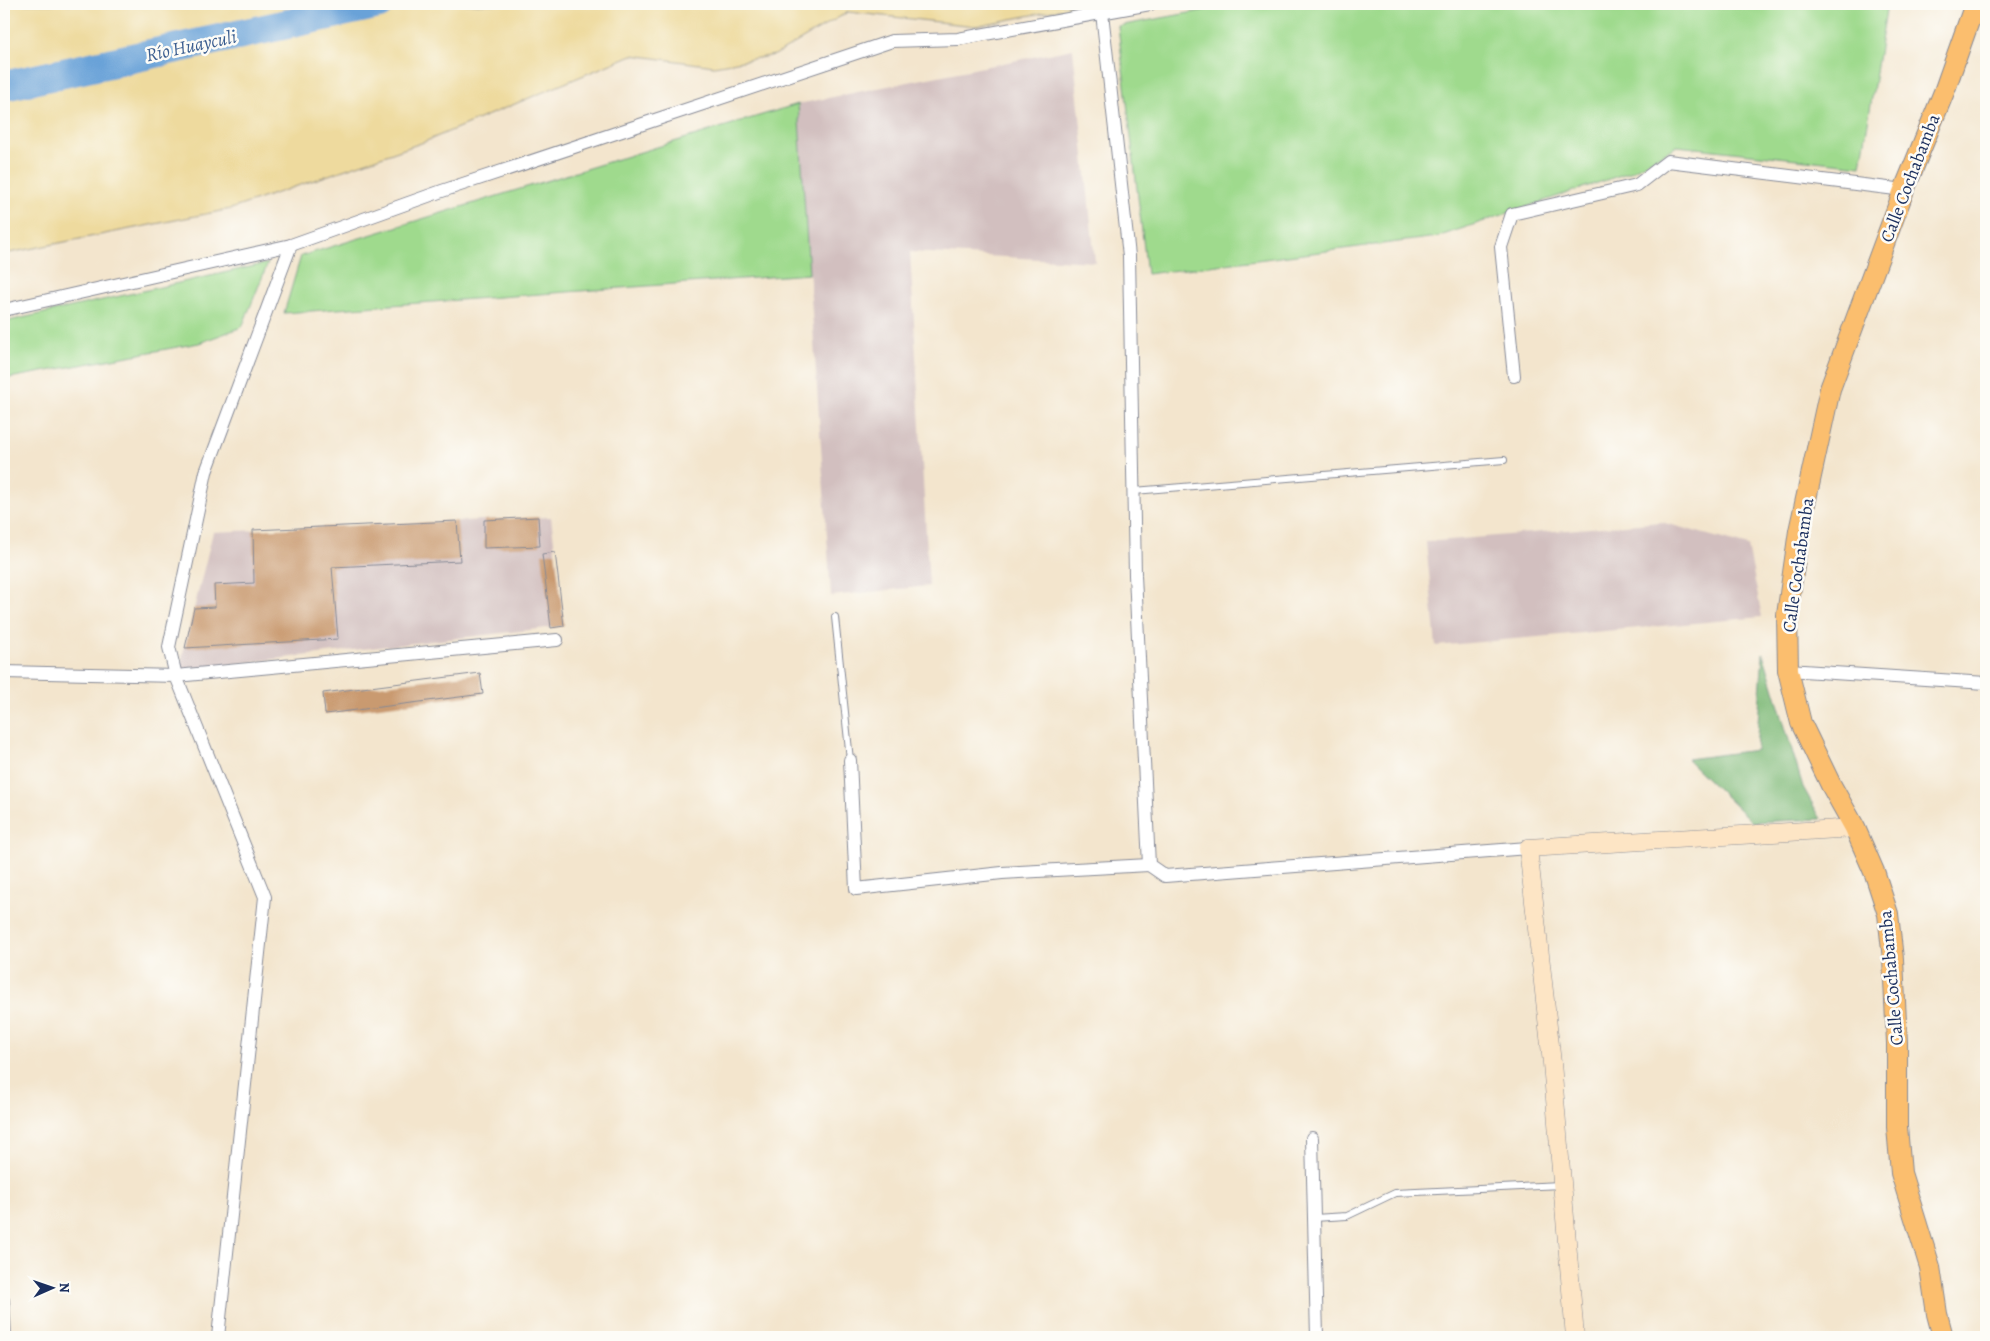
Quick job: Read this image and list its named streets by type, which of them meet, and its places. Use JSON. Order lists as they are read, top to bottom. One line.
{"streets":{"main road":["Calle Cochabamba"]},"water":["Río Huayculi"],"north":"right"}
